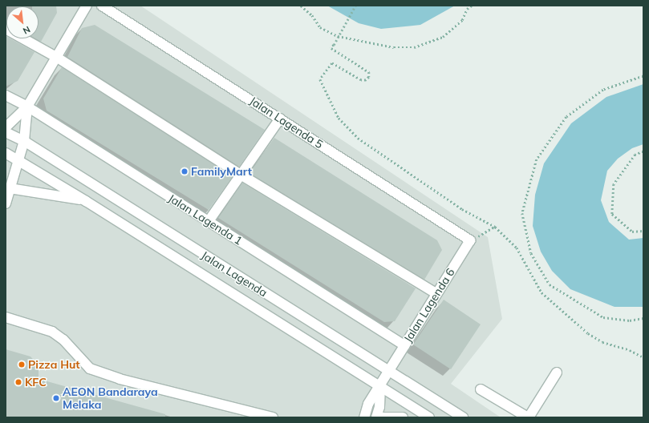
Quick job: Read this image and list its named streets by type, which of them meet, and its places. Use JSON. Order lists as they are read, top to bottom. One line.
{"streets":{"street":["Jalan Lagenda 5","Jalan Lagenda 1","Jalan Lagenda","Jalan Lagenda 6"]},"crossings":[["Jalan Lagenda 5","Jalan Lagenda 6"],["Jalan Lagenda 1","Jalan Lagenda 6"],["Jalan Lagenda","Jalan Lagenda 6"]],"places":["FamilyMart","Pizza Hut","KFC","AEON Bandaraya Melaka"],"north":"bottom right"}
